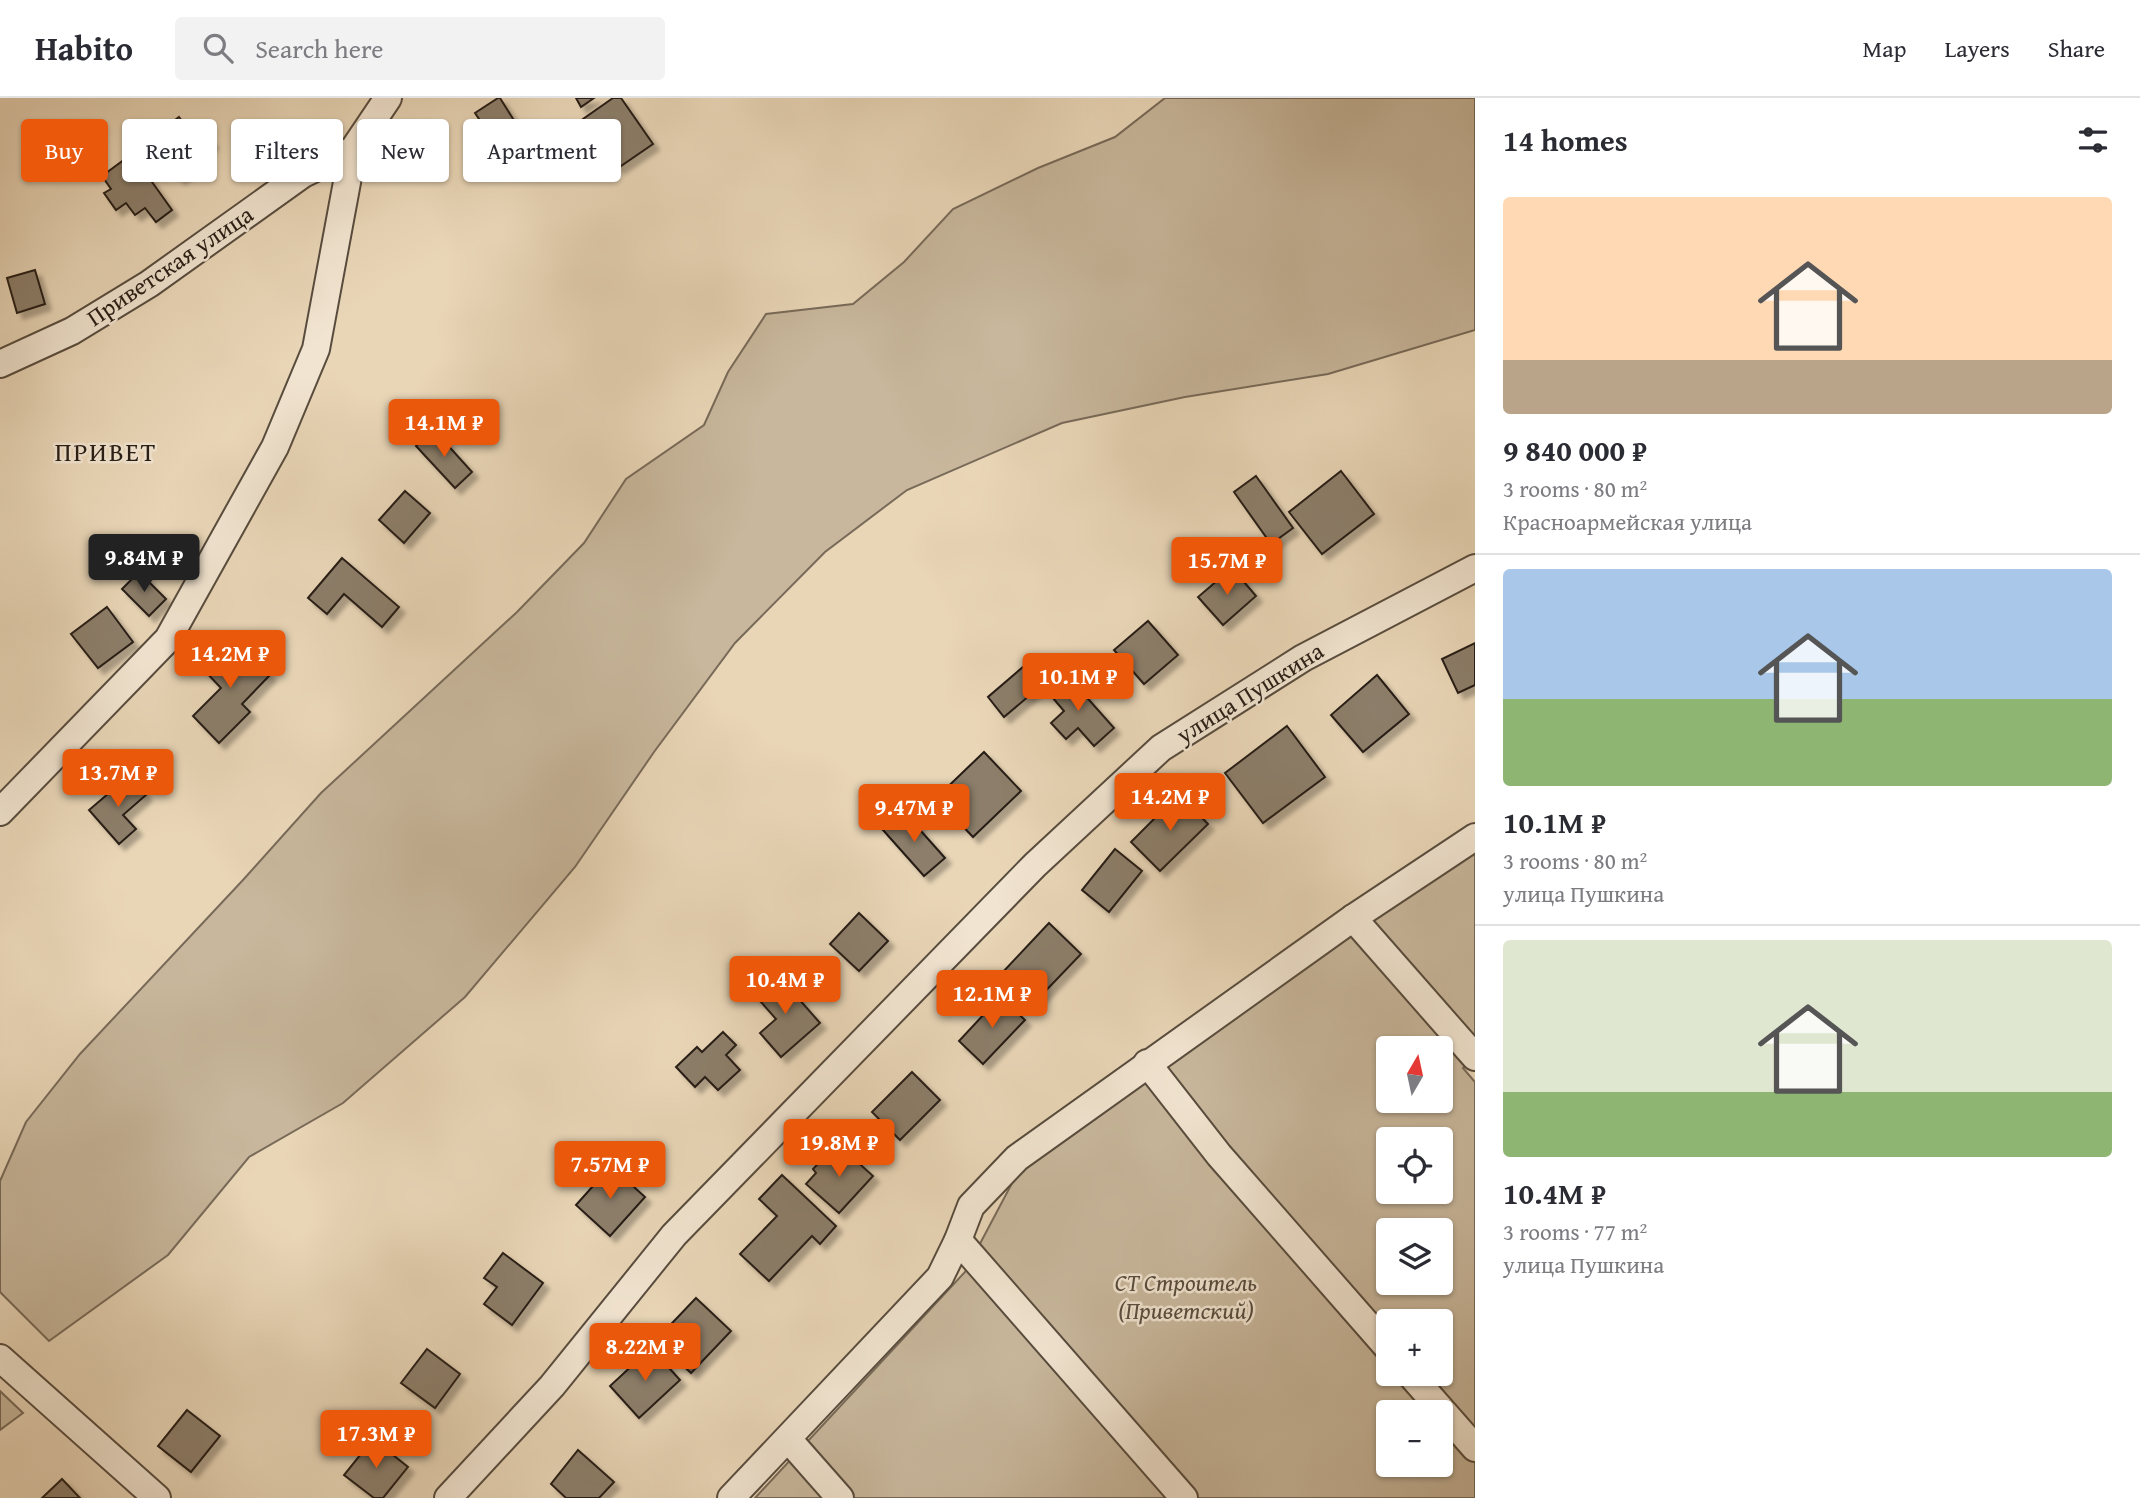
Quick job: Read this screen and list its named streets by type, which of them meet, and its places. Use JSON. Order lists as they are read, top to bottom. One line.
{"streets":{"street":["Приветская улица","улица Пушкина"]},"districts":["ПРИВЕТ"],"parks":["СТ Строитель (Приветский)"],"north":"top","page":{"header":"Habito","search":"Search here","nav":["Map","Layers","Share"],"heading":"14 homes","chip":["Buy","Rent","Filters","New","Apartment"],"list":[{"name":"9 840 000 ₽","note":"3 rooms · 80 m² · Красноармейская улица"},{"name":"10.1M ₽","note":"3 rooms · 80 m² · улица Пушкина"},{"name":"10.4M ₽","note":"3 rooms · 77 m² · улица Пушкина"}],"price":["14.1M ₽","9.84M ₽","15.7M ₽","14.2M ₽","10.1M ₽","13.7M ₽","14.2M ₽","9.47M ₽","10.4M ₽","12.1M ₽","19.8M ₽","7.57M ₽","8.22M ₽","17.3M ₽"],"map_buttons":["+","−"]}}
